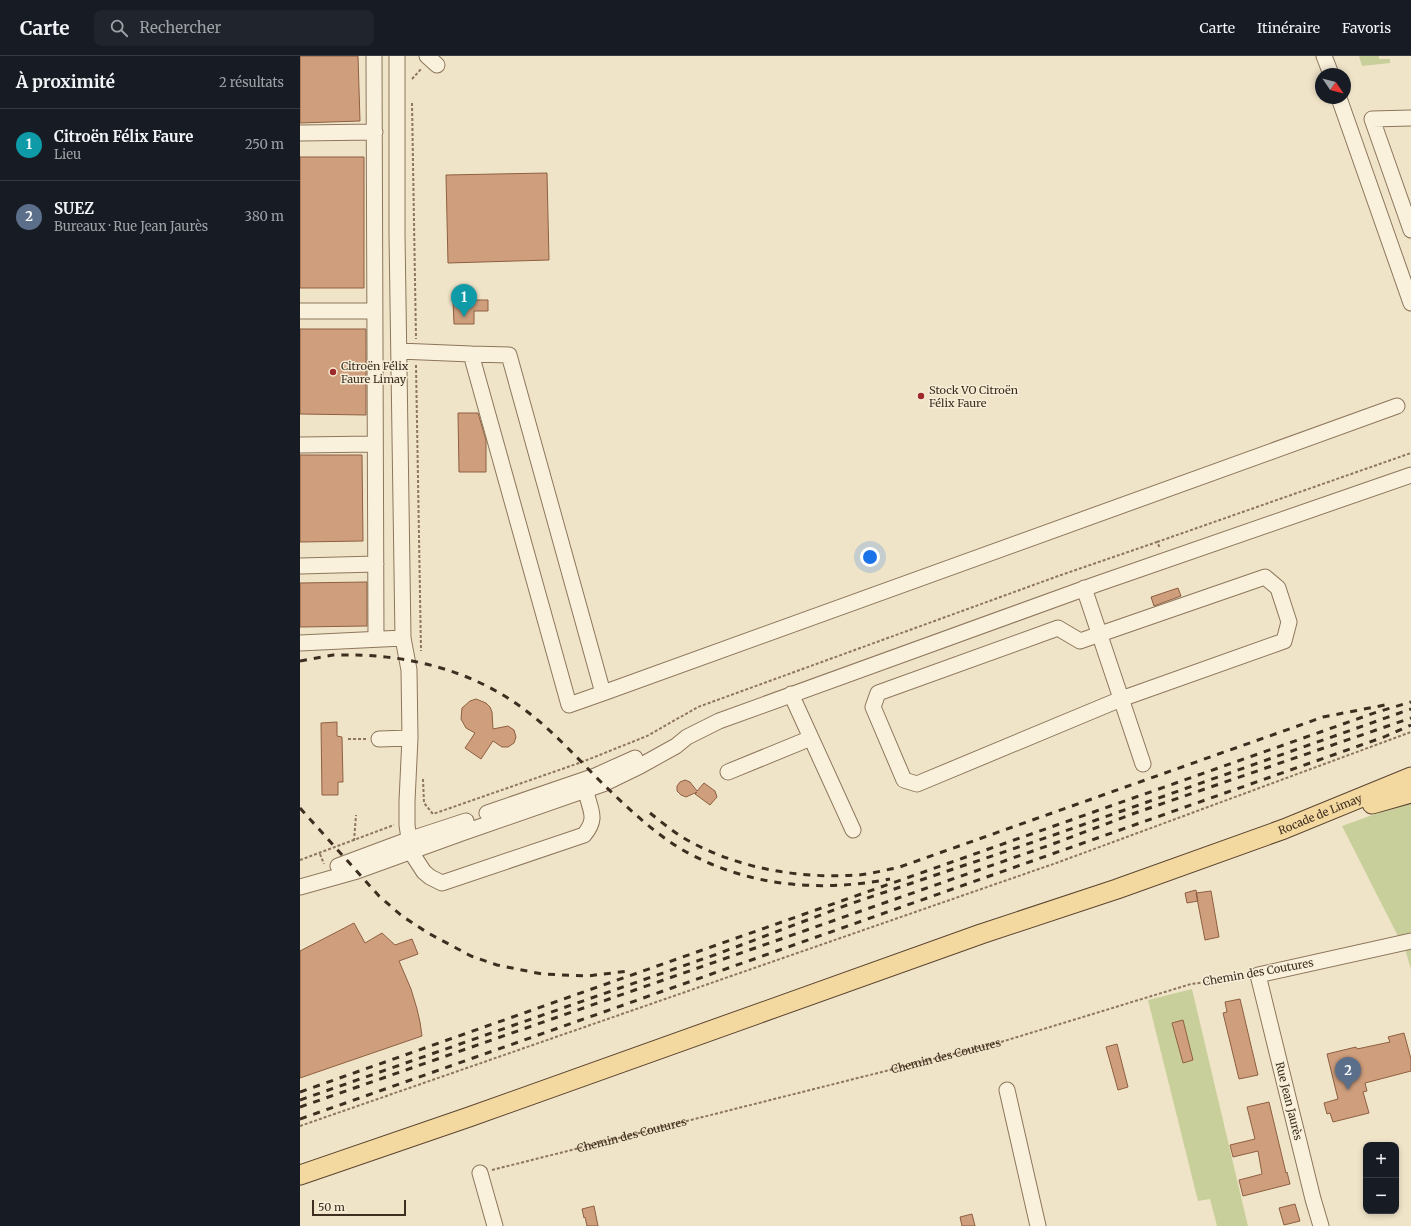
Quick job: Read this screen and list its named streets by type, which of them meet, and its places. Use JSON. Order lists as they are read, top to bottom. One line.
{"streets":{"main road":["Rocade de Limay"],"street":["Chemin des Coutures","Rue Jean Jaurès"]},"crossings":[["Chemin des Coutures","Rue Jean Jaurès"]],"places":["Citroën Félix Faure Limay","Stock VO Citroën Félix Faure"],"scale_bar":"50 m","north":"bottom right","page":{"header":"Carte","search":"Rechercher","nav":["Carte","Itinéraire","Favoris"],"heading":["À proximité","2 résultats"],"list":[{"mark":"1","name":"Citroën Félix Faure","note":"Lieu","value":"250 m"},{"mark":"2","name":"SUEZ","note":"Bureaux · Rue Jean Jaurès","value":"380 m"}],"pins":["1","2"],"map_buttons":["+","−"],"scale":"50 m"}}
